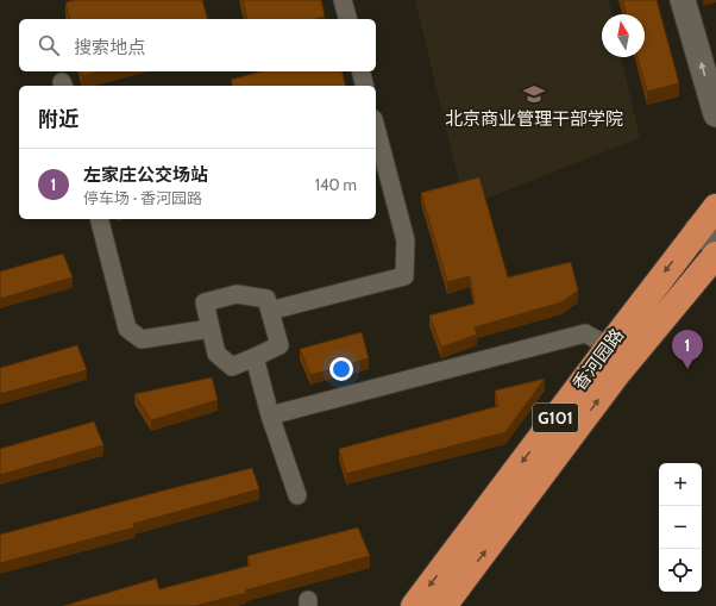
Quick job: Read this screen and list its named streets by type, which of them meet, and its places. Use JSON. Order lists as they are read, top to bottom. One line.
{"streets":{"highway":["香河园路","G101"]},"places":{"school or university":["北京商业管理干部学院"]},"north":"top","page":{"search":"搜索地点","heading":"附近","list":[{"mark":"1","name":"左家庄公交场站","note":"停车场 · 香河园路","value":"140 m"}],"pins":"1","map_buttons":["+","−"]}}
